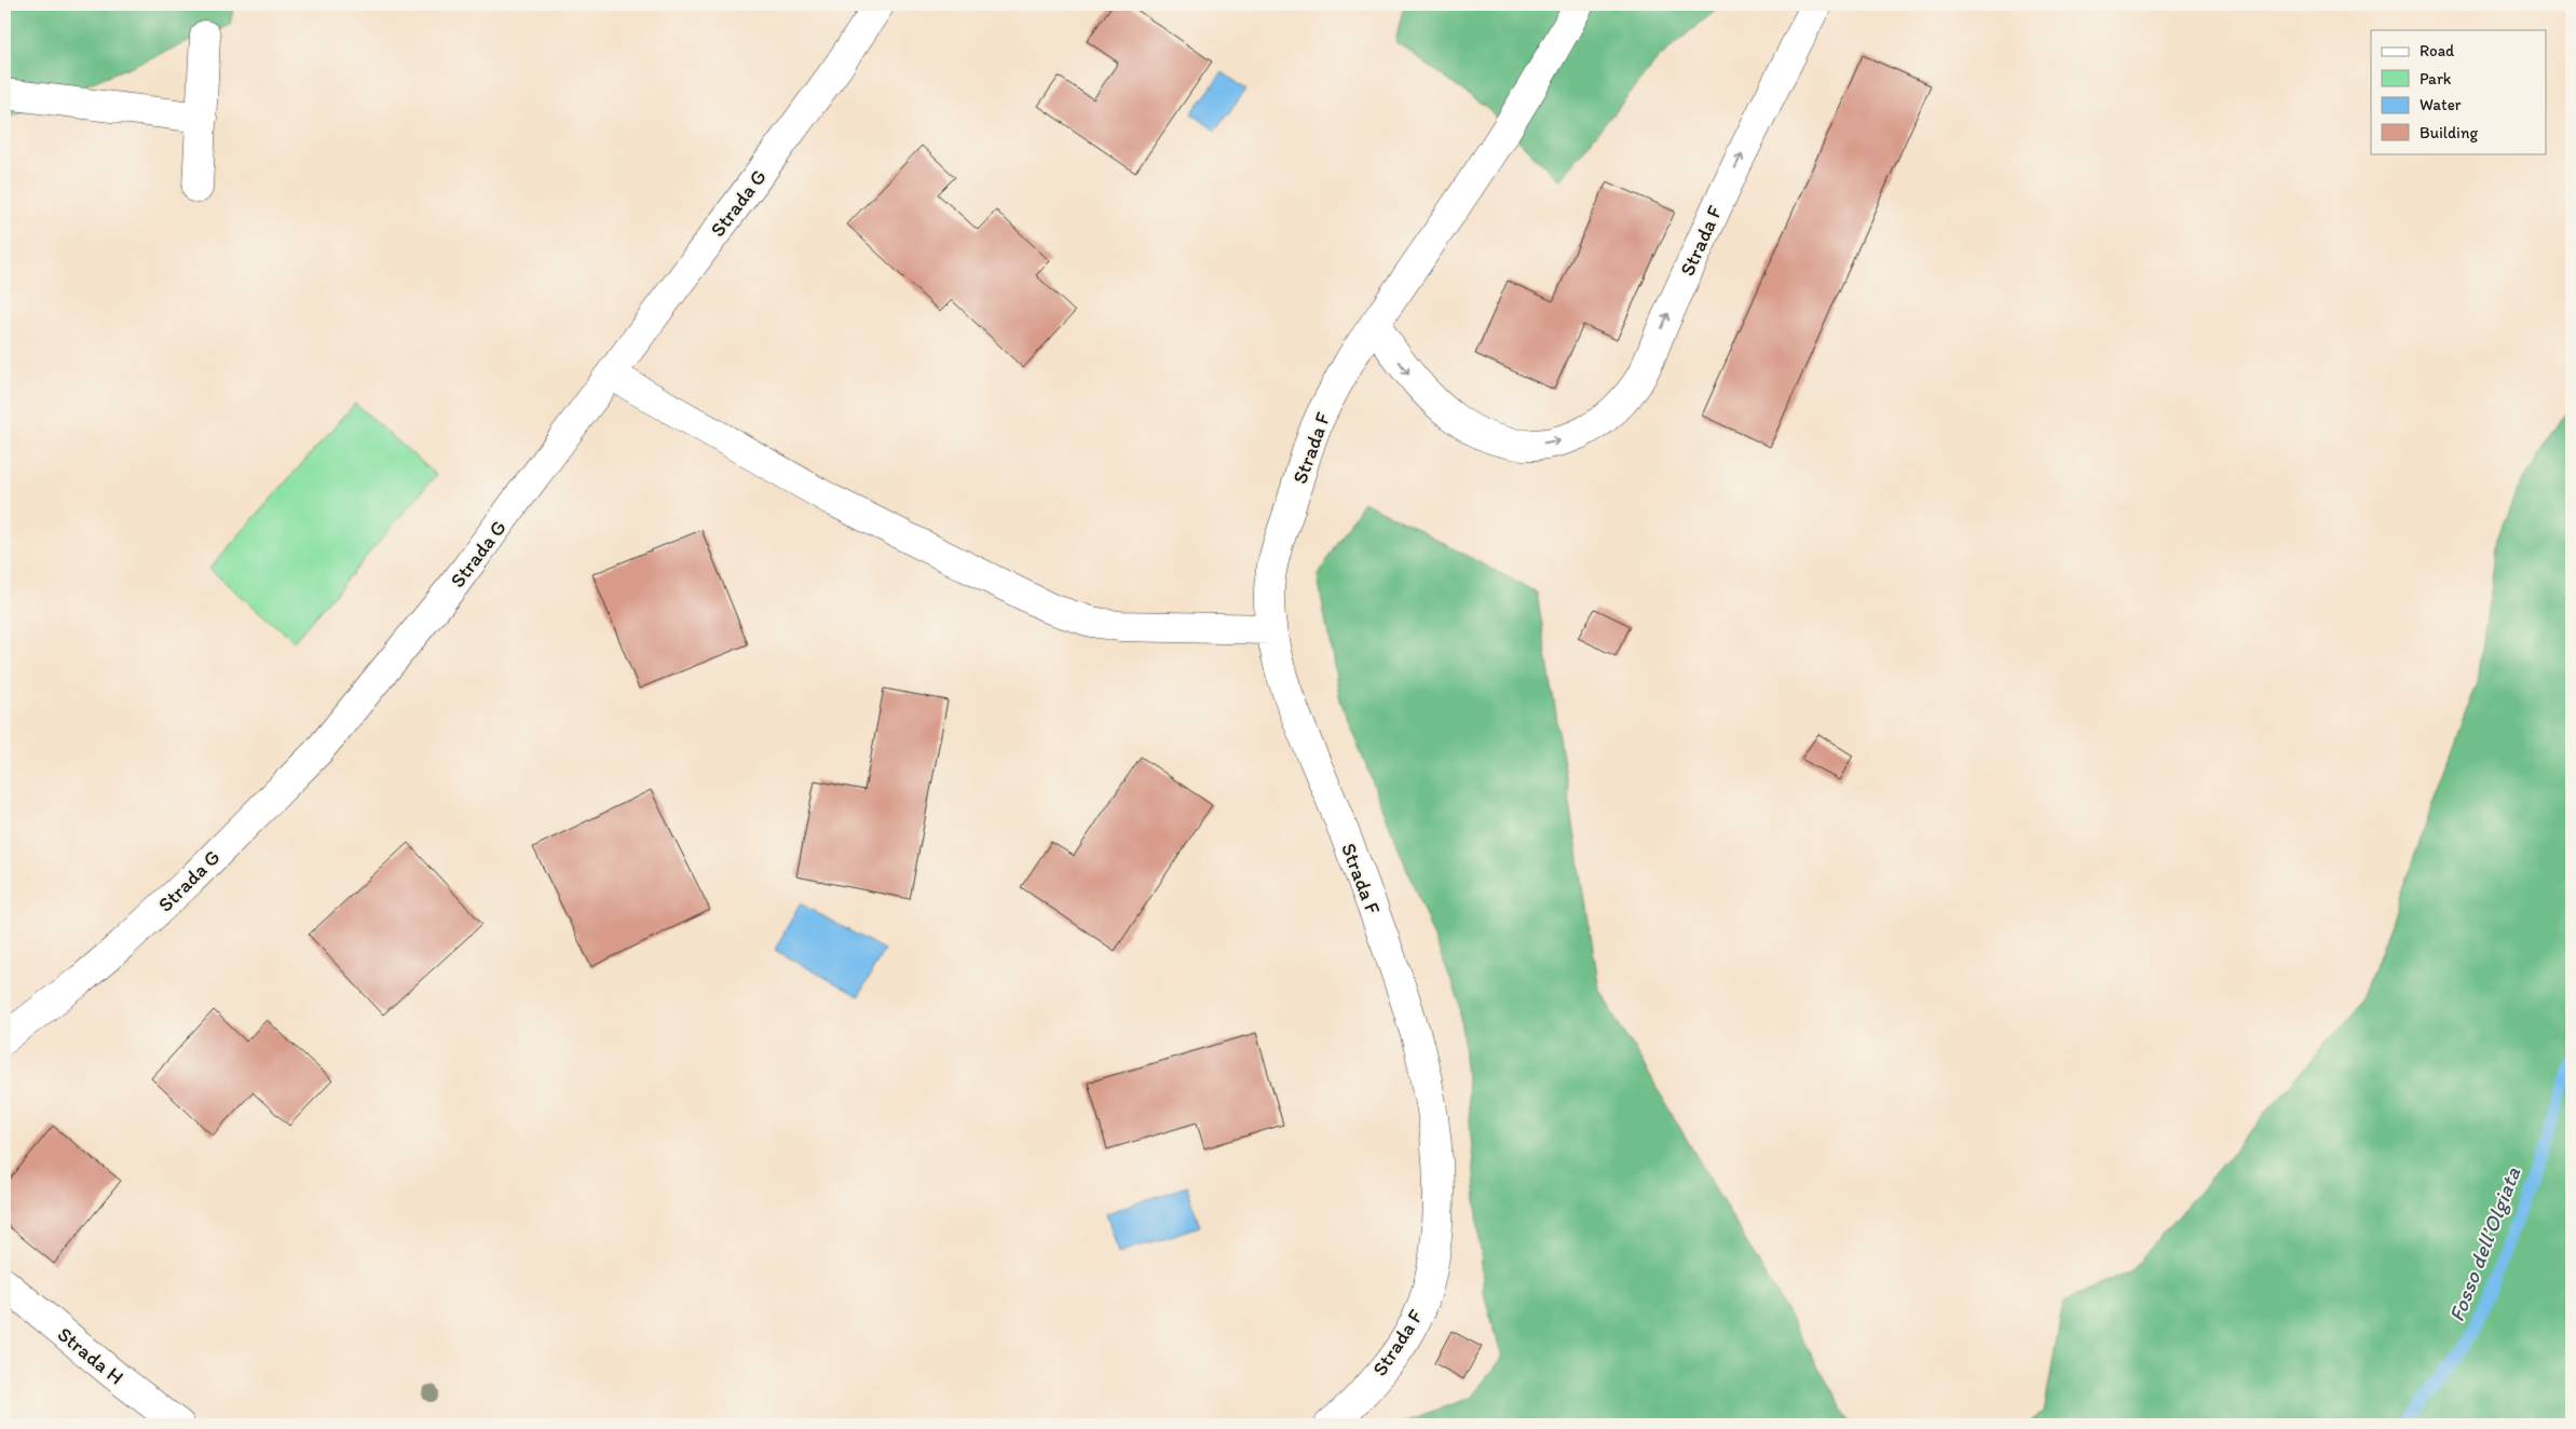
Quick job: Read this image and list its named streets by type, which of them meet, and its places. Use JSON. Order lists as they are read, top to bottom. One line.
{"streets":{"street":["Strada G","Strada F","Strada H"]},"water":["Fosso dell’Olgiata"],"legend":["Road","Park","Water","Building"]}
